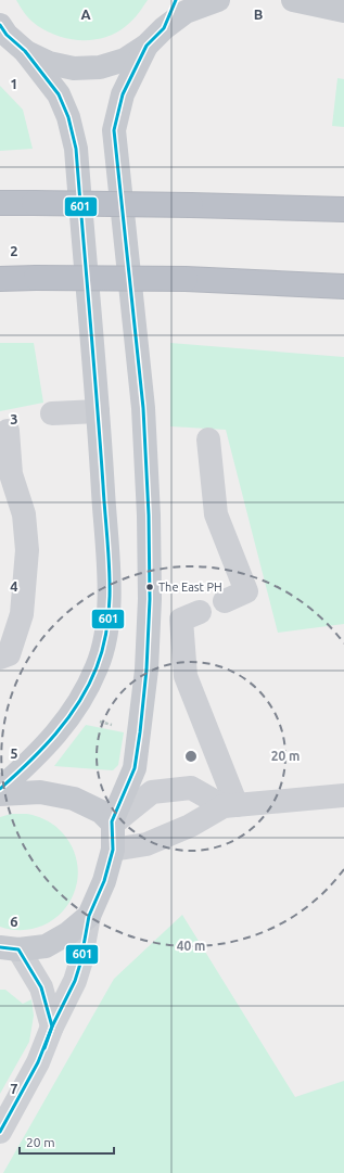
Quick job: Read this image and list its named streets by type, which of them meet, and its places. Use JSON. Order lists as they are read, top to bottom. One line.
{"places":["The East PH"],"lines":["transit line 601"],"scale_bar":"20 m","grid":{"columns":["A","B"],"rows":["1","2","3","4","5","6","7"]},"rings":["20 m","40 m"]}
